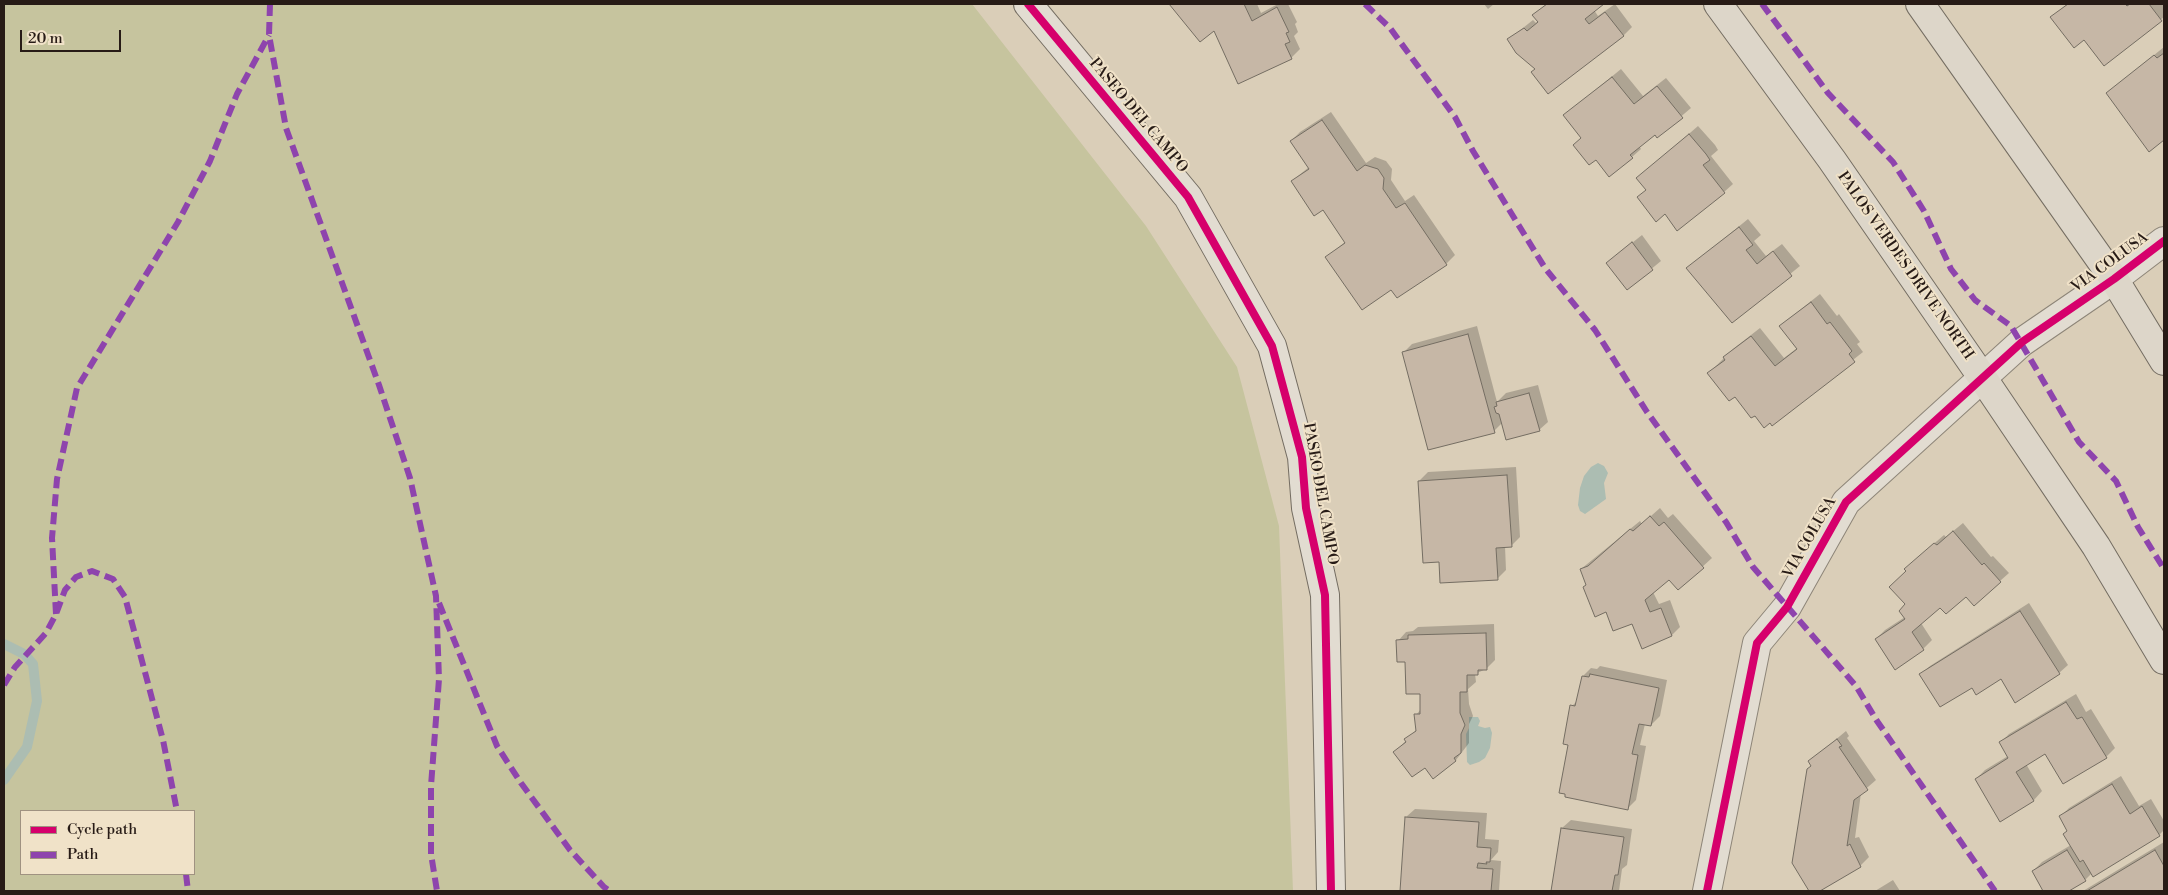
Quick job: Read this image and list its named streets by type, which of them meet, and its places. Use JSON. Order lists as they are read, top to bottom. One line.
{"streets":{"main road":["PALOS VERDES DRIVE NORTH"],"street":["PASEO DEL CAMPO","VIA COLUSA"]},"crossings":[["VIA COLUSA","PALOS VERDES DRIVE NORTH"]],"legend":["Cycle path","Path"],"scale_bar":"20 m"}
